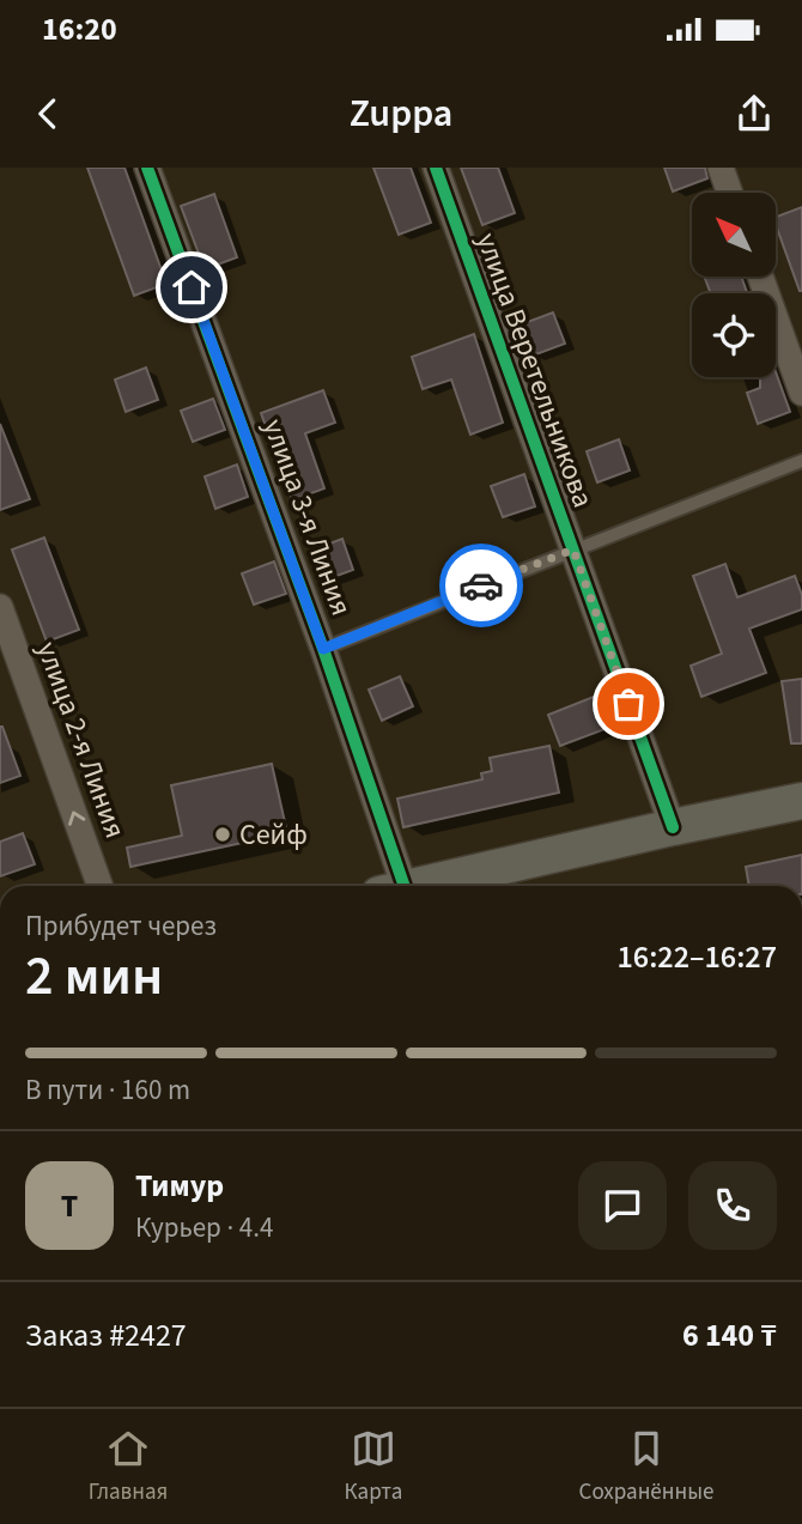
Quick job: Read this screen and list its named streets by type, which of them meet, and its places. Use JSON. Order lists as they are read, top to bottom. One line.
{"streets":{"street":["улица Веретельникова","улица 3-я Линия","улица 2-я Линия"]},"one_way":["улица 2-я Линия"],"places":["Сейф"],"north":"top left","page":{"status":"16:20","header":"Zuppa","heading":["2 мин","Прибудет через","16:22–16:27"],"panel":["Тимур","Курьер · 4.4","Заказ #2427","6 140 ₸"],"bar":"В пути · 160 m","round":"Т","tabs":["Главная","Карта","Сохранённые"]}}
